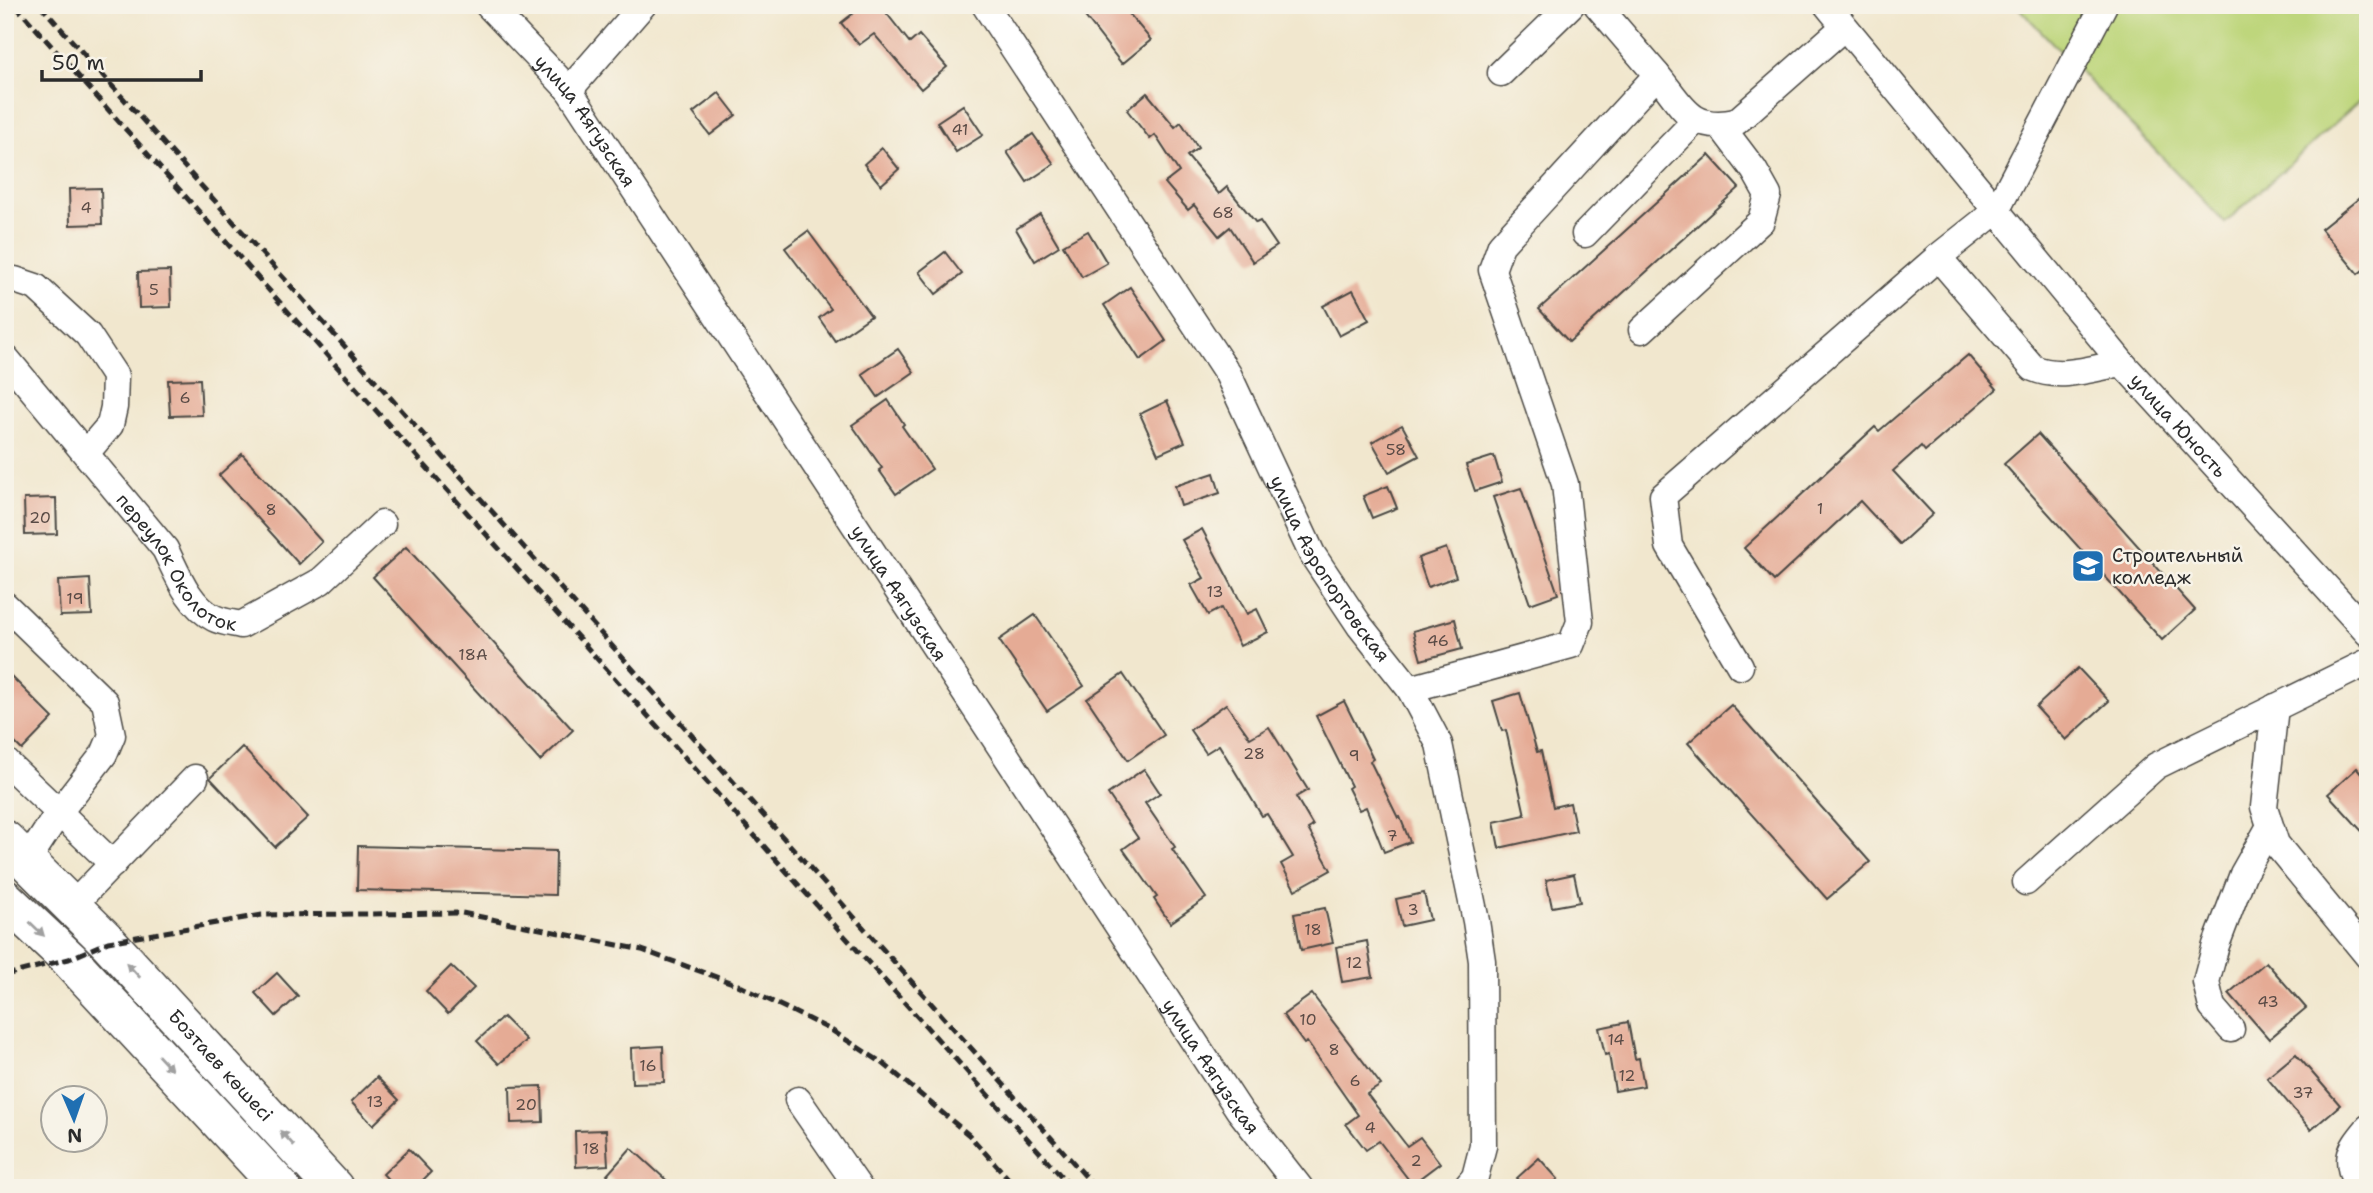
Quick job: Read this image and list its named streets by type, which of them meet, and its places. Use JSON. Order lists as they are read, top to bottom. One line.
{"streets":{"highway":["Бозтаев көшесі"],"street":["улица Аягузская","улица Юность","переулок Околоток","улица Аэропортовская"]},"places":{"school or university":["Строительный колледж"]},"house_numbers":["41","4","68","5","6","58","1","8","20","13","19","46","18А","28","9","7","3","18","12","43","10","14","8","16","12","6","37","13","20","4","18","2"],"scale_bar":"50 m","north":"bottom"}
